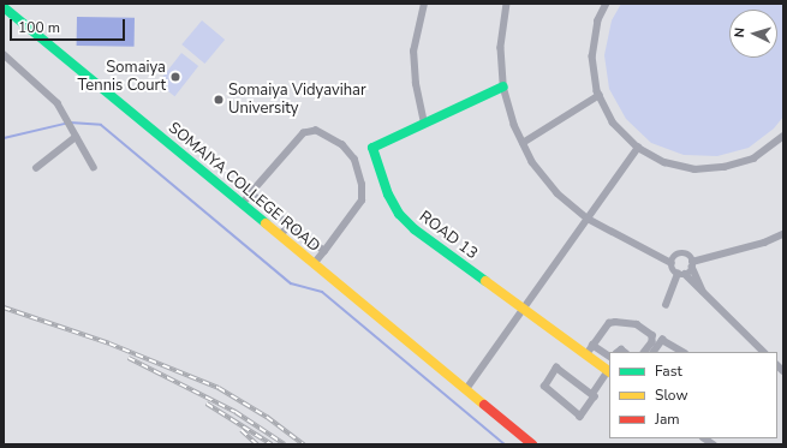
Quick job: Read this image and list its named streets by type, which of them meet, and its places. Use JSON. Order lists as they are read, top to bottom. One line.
{"streets":{"street":["SOMAIYA COLLEGE ROAD","ROAD 13"]},"places":["Somaiya Tennis Court","Somaiya Vidyavihar University"],"legend":["Fast","Slow","Jam"],"scale_bar":"100 m","north":"left"}
